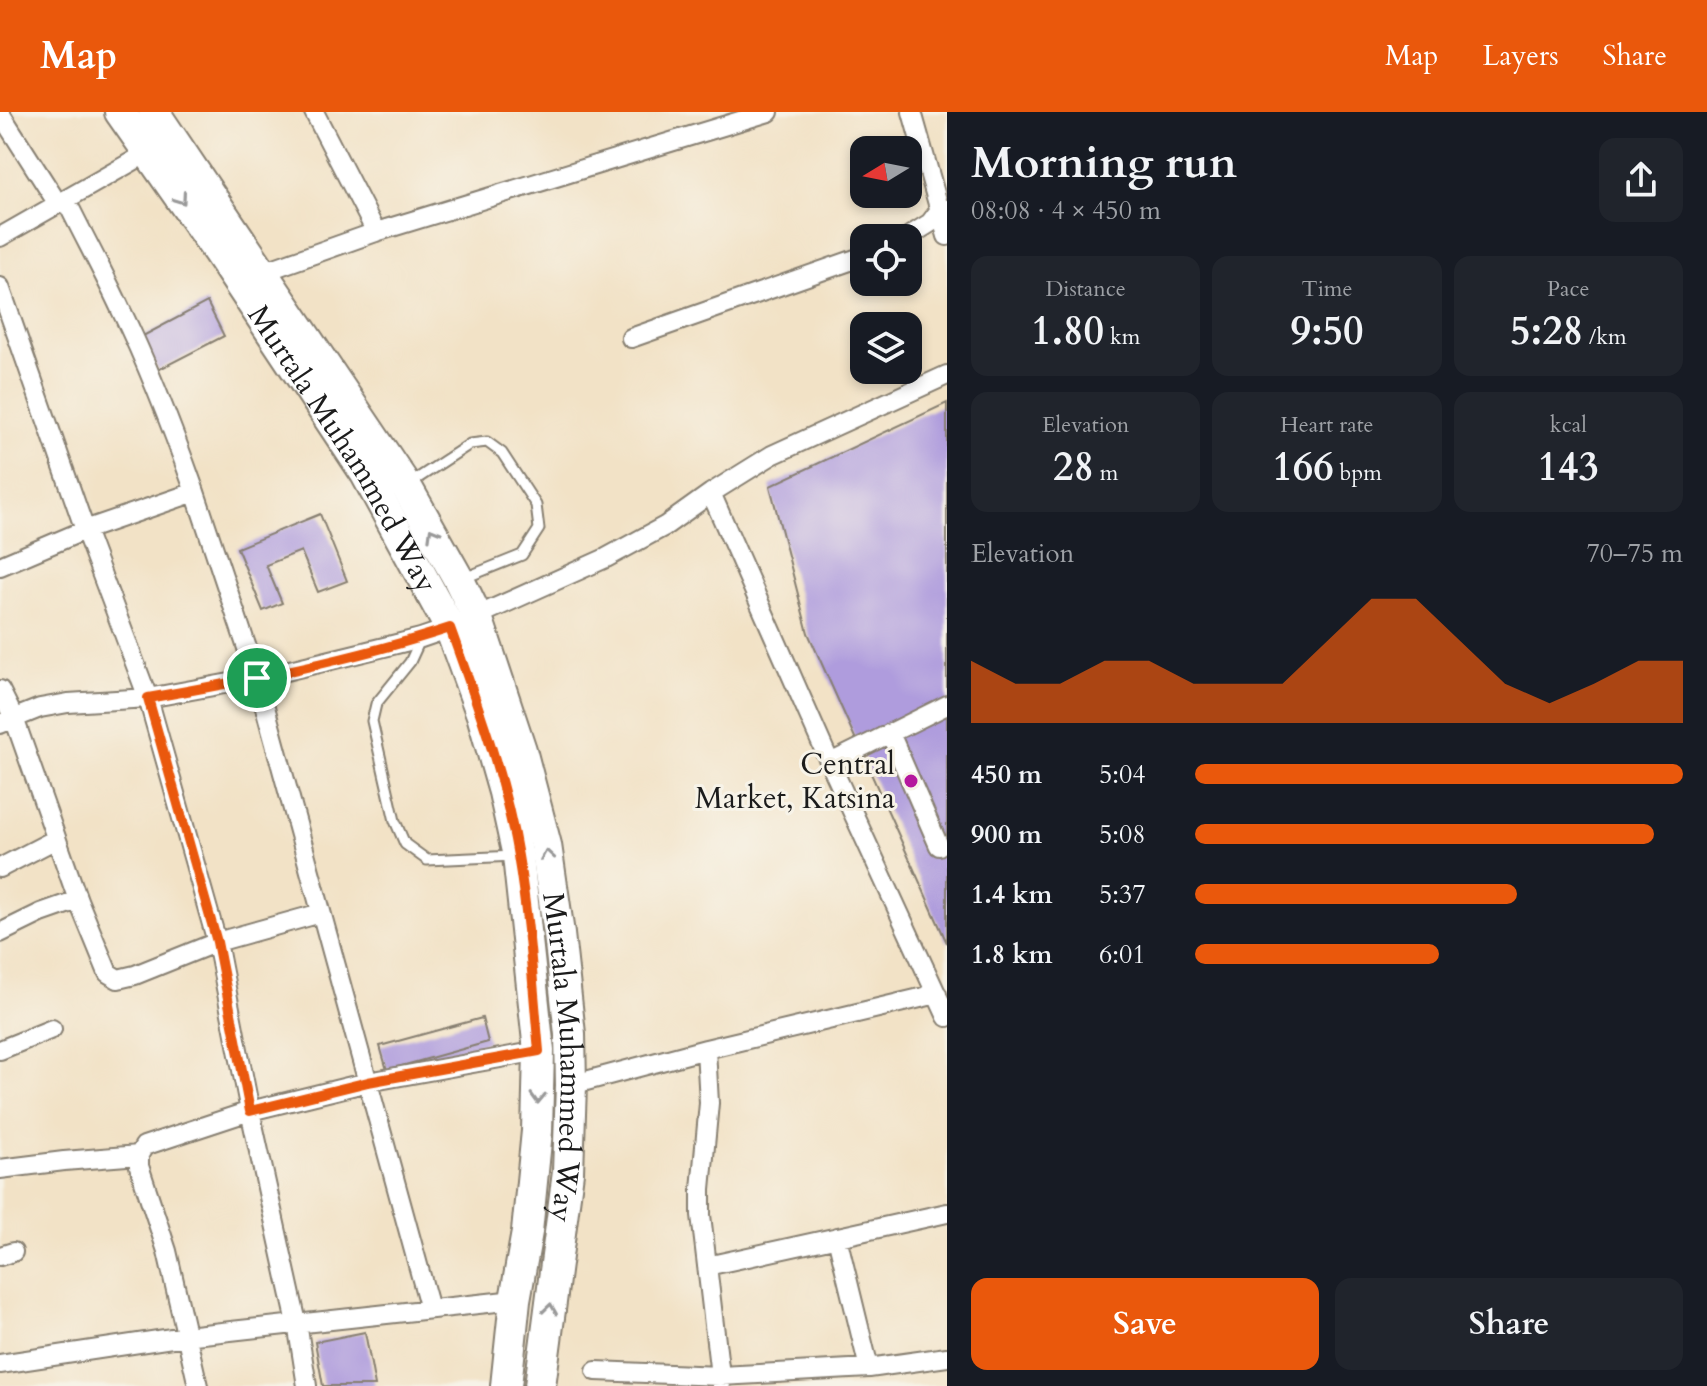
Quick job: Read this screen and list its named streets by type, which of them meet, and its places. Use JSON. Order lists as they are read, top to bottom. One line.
{"streets":{"main road":["Murtala Muhammed Way"]},"places":["Central Market, Katsina"],"north":"left","page":{"header":"Map","nav":["Map","Layers","Share"],"heading":["Morning run","08:08 · 4 × 450 m"],"stats":[["Distance","1.80 km"],["Time","9:50"],["Pace","5:28 /km"],["Elevation","28 m"],["Heart rate","166 bpm"],["kcal","143"]],"chart":["Elevation","70–75 m"],"list":[{"name":"450 m","note":"5:04"},{"name":"900 m","note":"5:08"},{"name":"1.4 km","note":"5:37"},{"name":"1.8 km","note":"6:01"}],"buttons":["Save","Share"]}}
